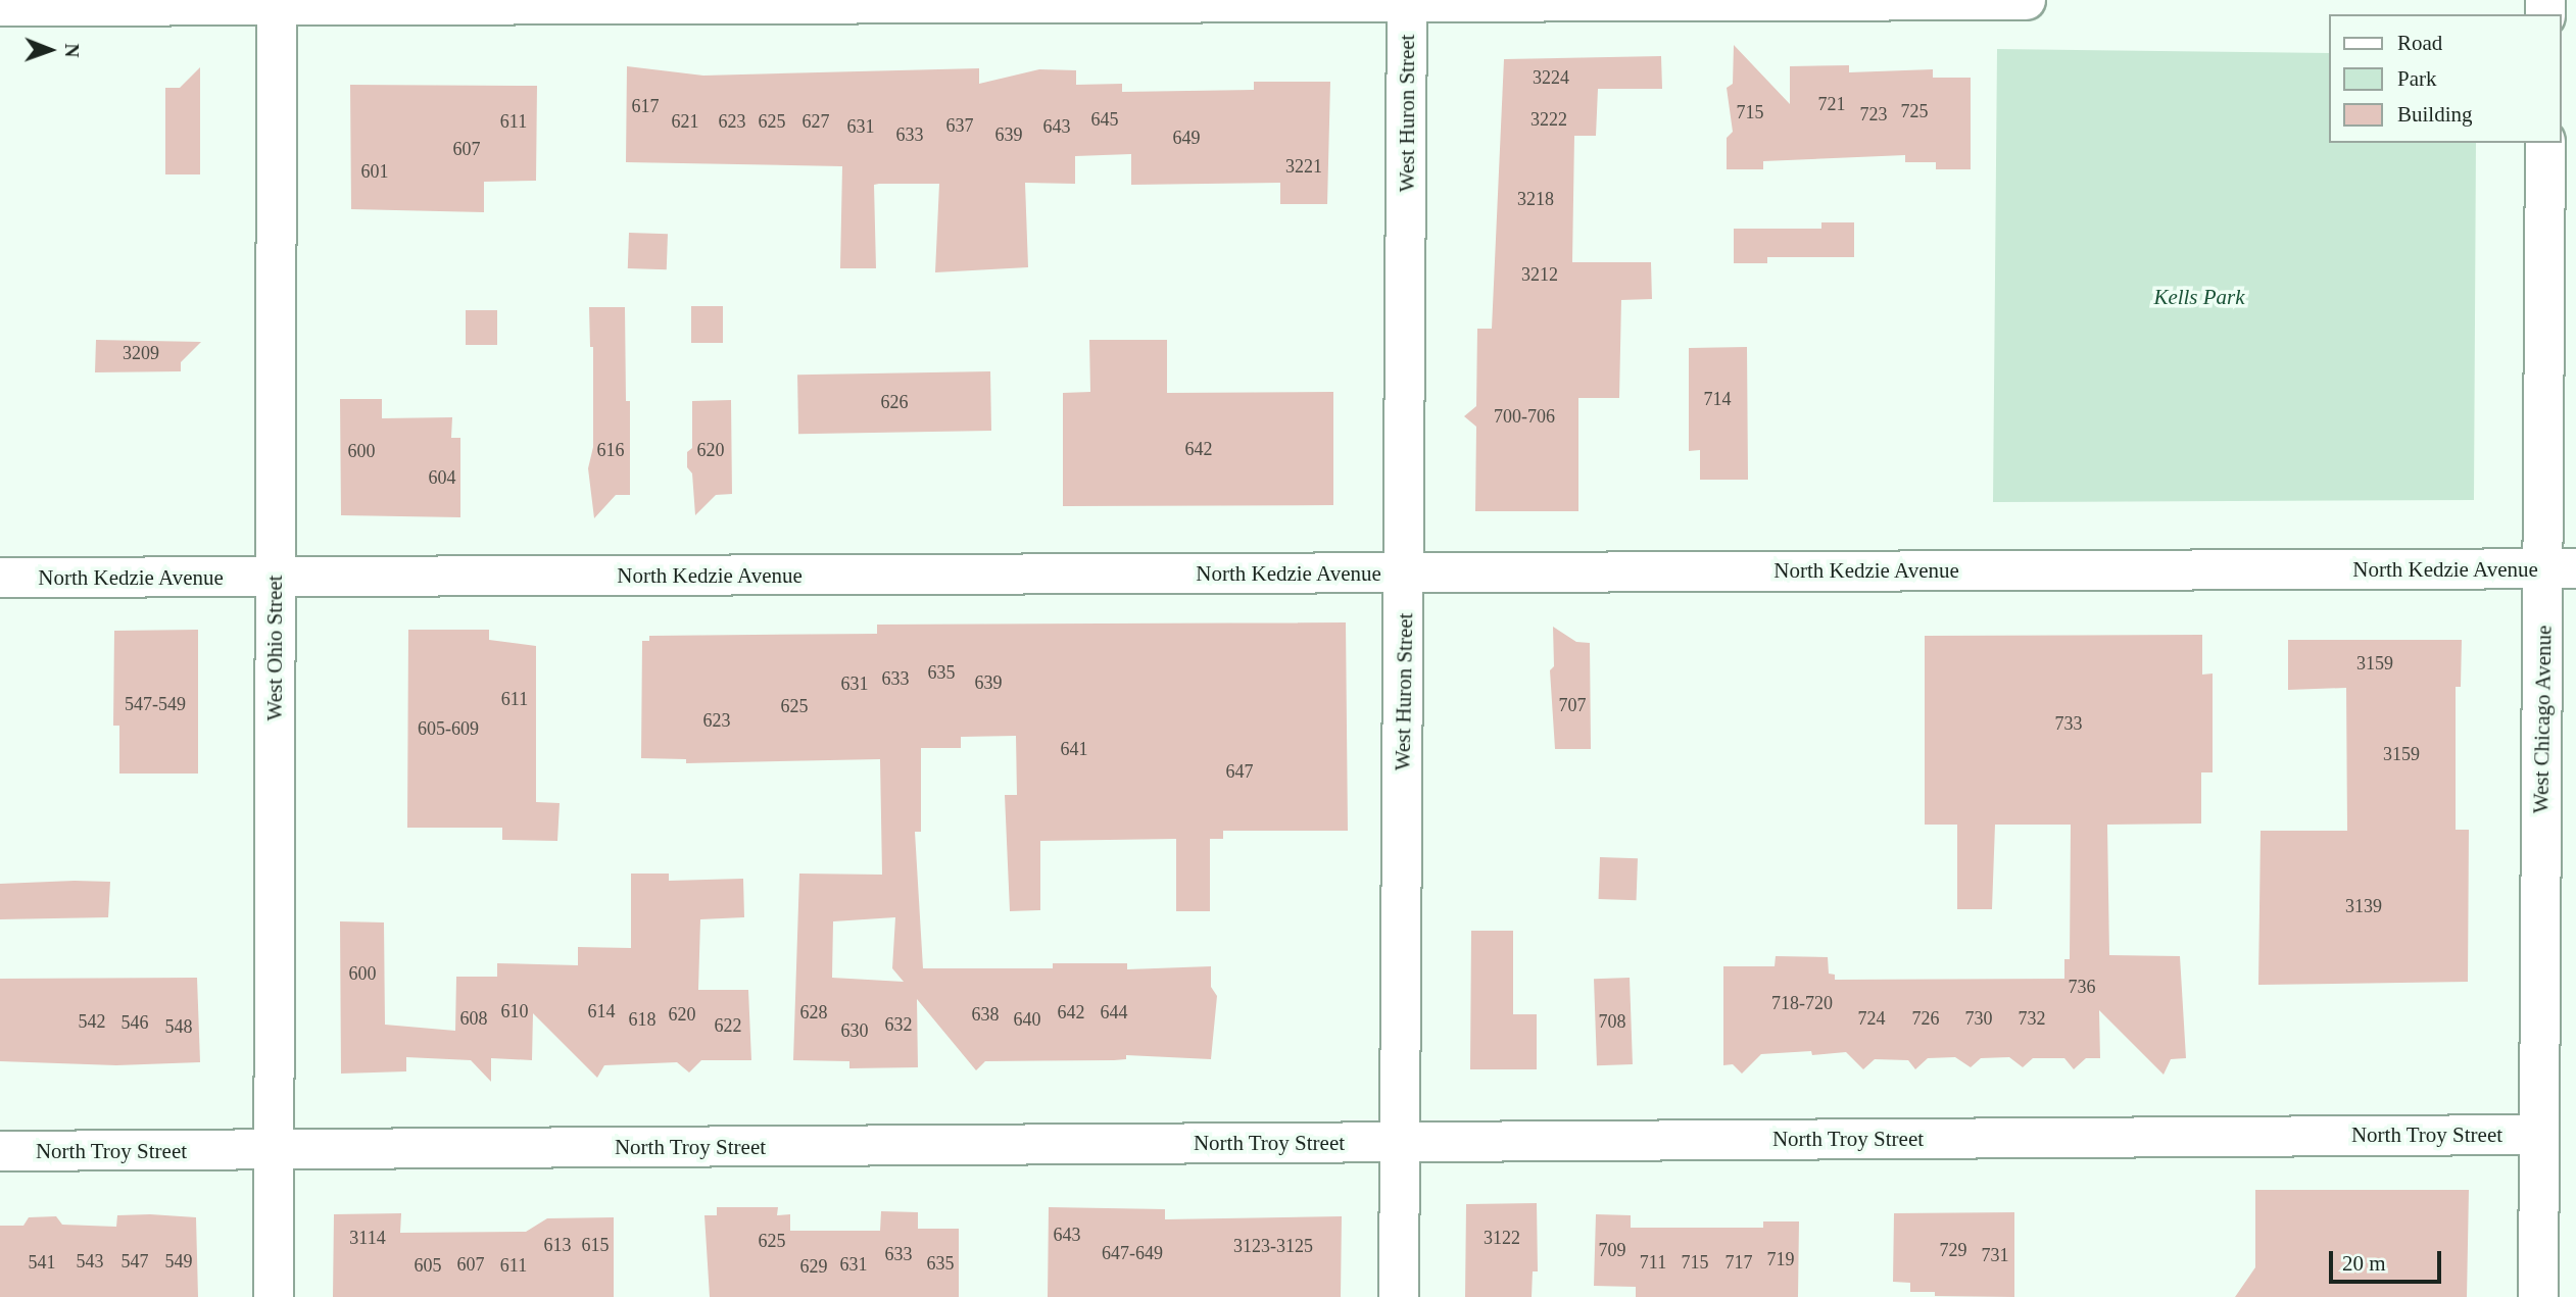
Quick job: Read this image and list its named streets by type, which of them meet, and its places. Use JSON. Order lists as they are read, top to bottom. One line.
{"streets":{"street":["West Huron Street","North Kedzie Avenue","West Ohio Street","West Chicago Avenue","North Troy Street"]},"crossings":[["West Huron Street","North Kedzie Avenue"],["West Huron Street","North Troy Street"],["North Kedzie Avenue","West Ohio Street"],["North Kedzie Avenue","West Chicago Avenue"],["West Ohio Street","North Troy Street"],["West Chicago Avenue","North Troy Street"]],"parks":["Kells Park"],"house_numbers":["3224","721","617","725","715","723","645","3222","611","621","623","625","627","637","631","643","633","639","649","607","3221","601","3218","3212","3209","714","626","700-706","642","616","620","600","604","3159","635","633","639","631","611","547-549","707","625","623","733","605-609","641","3159","647","3139","600","736","718-720","610","614","628","642","644","620","638","608","724","726","730","732","618","640","542","708","546","632","622","548","630","643","3114","3122","625","613","615","3123-3125","709","729","647-649","633","731","719","543","547","549","541","711","715","717","635","607","631","605","611","629"],"legend":["Road","Park","Building"],"scale_bar":"20 m","north":"right"}
